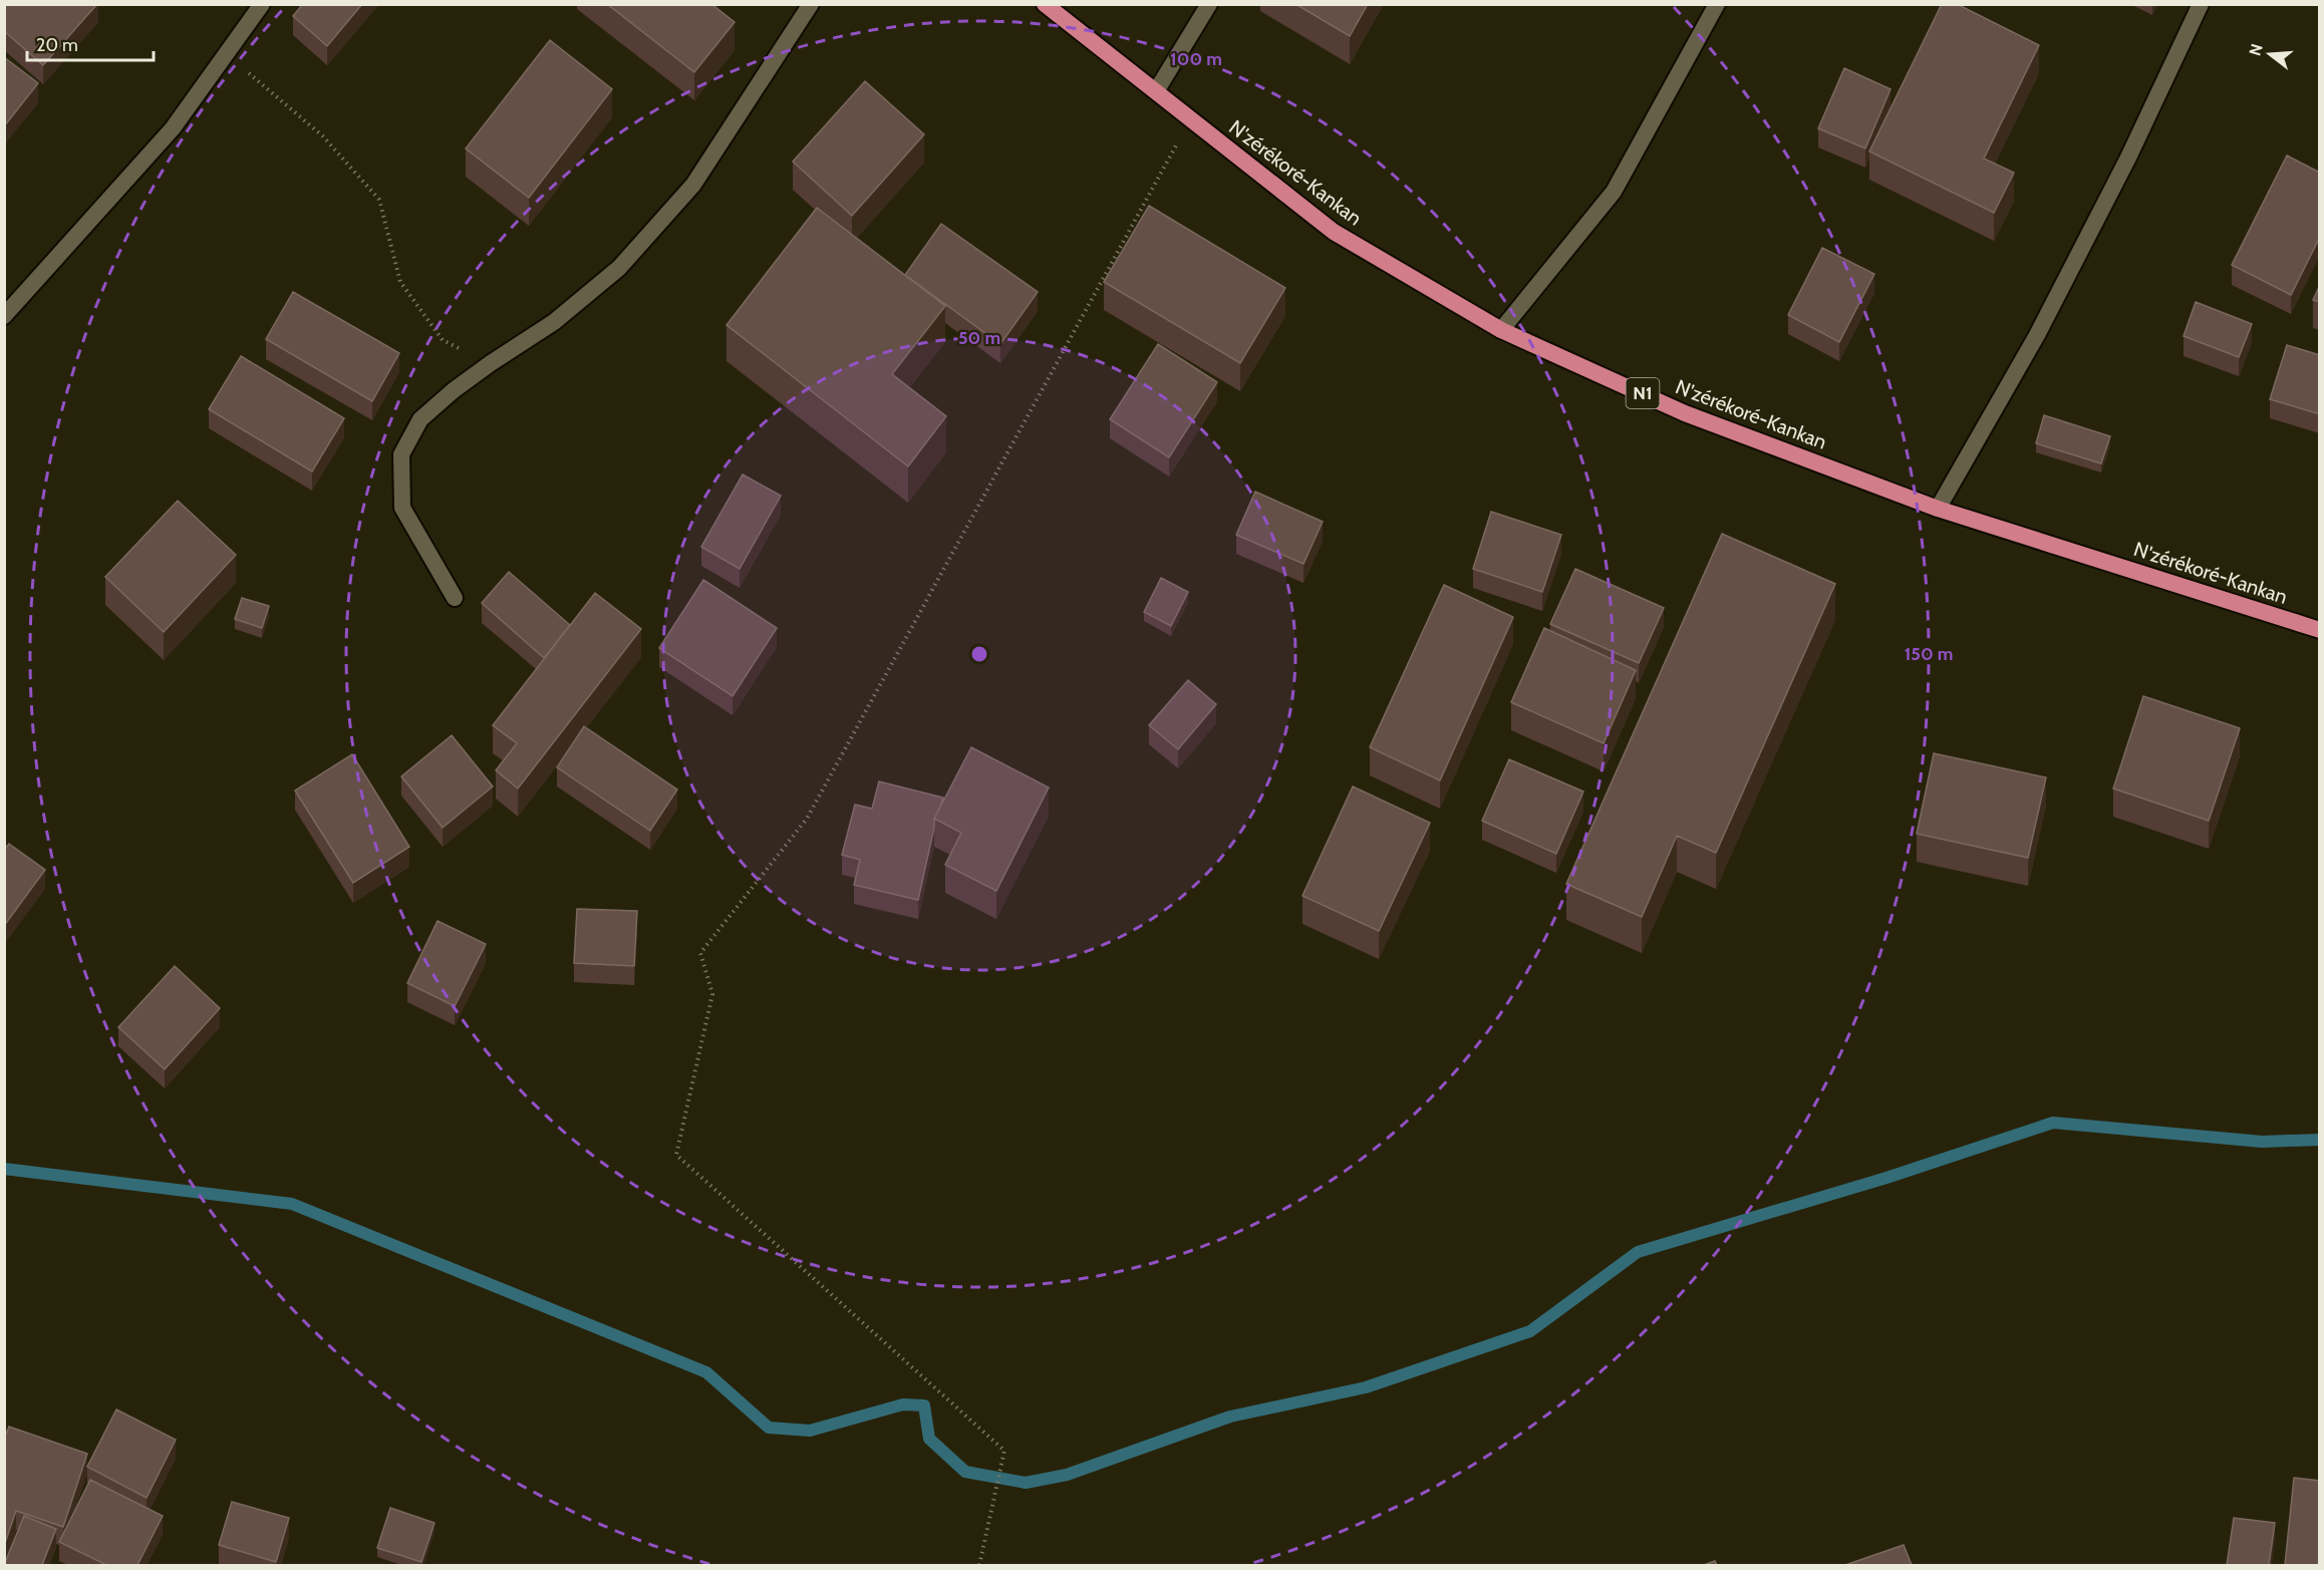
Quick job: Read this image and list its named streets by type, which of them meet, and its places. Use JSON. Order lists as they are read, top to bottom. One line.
{"streets":{"highway":["N'zérékoré-Kankan","N1"]},"scale_bar":"20 m","north":"left","rings":["100 m","50 m","150 m"]}
